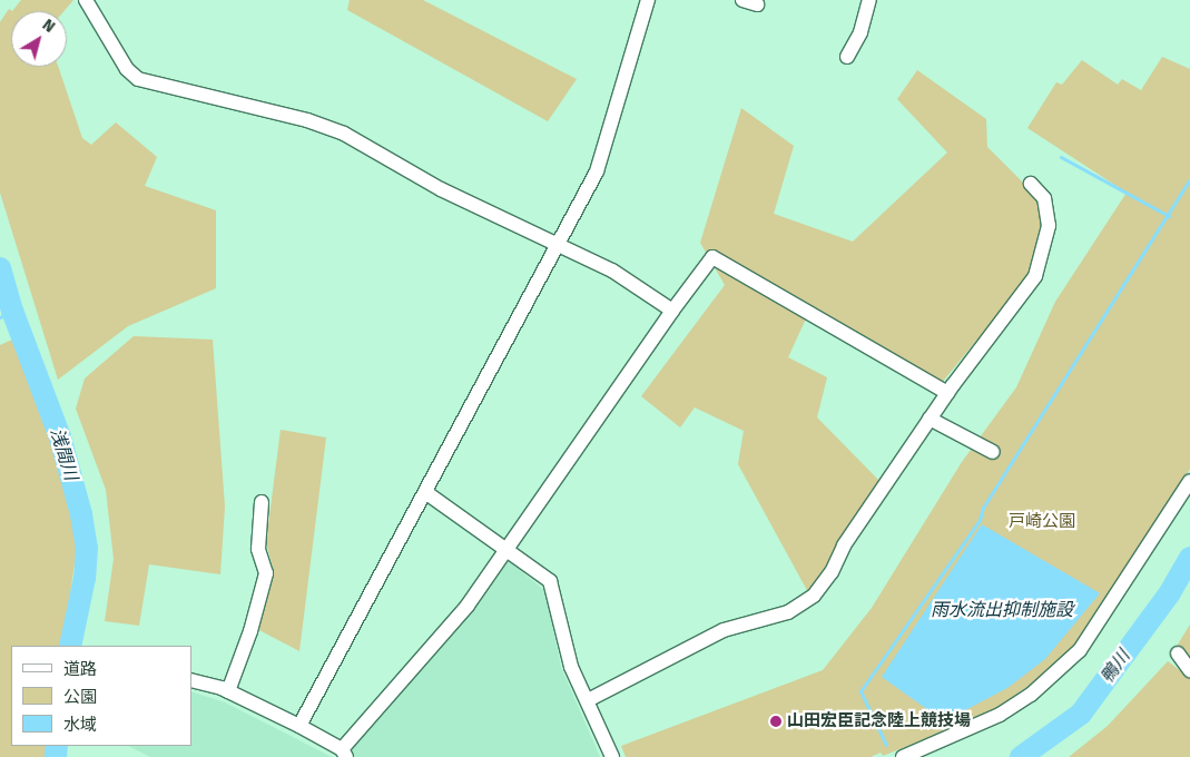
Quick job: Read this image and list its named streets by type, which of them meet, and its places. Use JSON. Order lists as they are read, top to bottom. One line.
{"water":["浅間川","雨水流出抑制施設","鴨川"],"parks":["戸崎公園"],"places":["山田宏臣記念陸上競技場"],"legend":["道路","公園","水域"],"north":"top right"}
